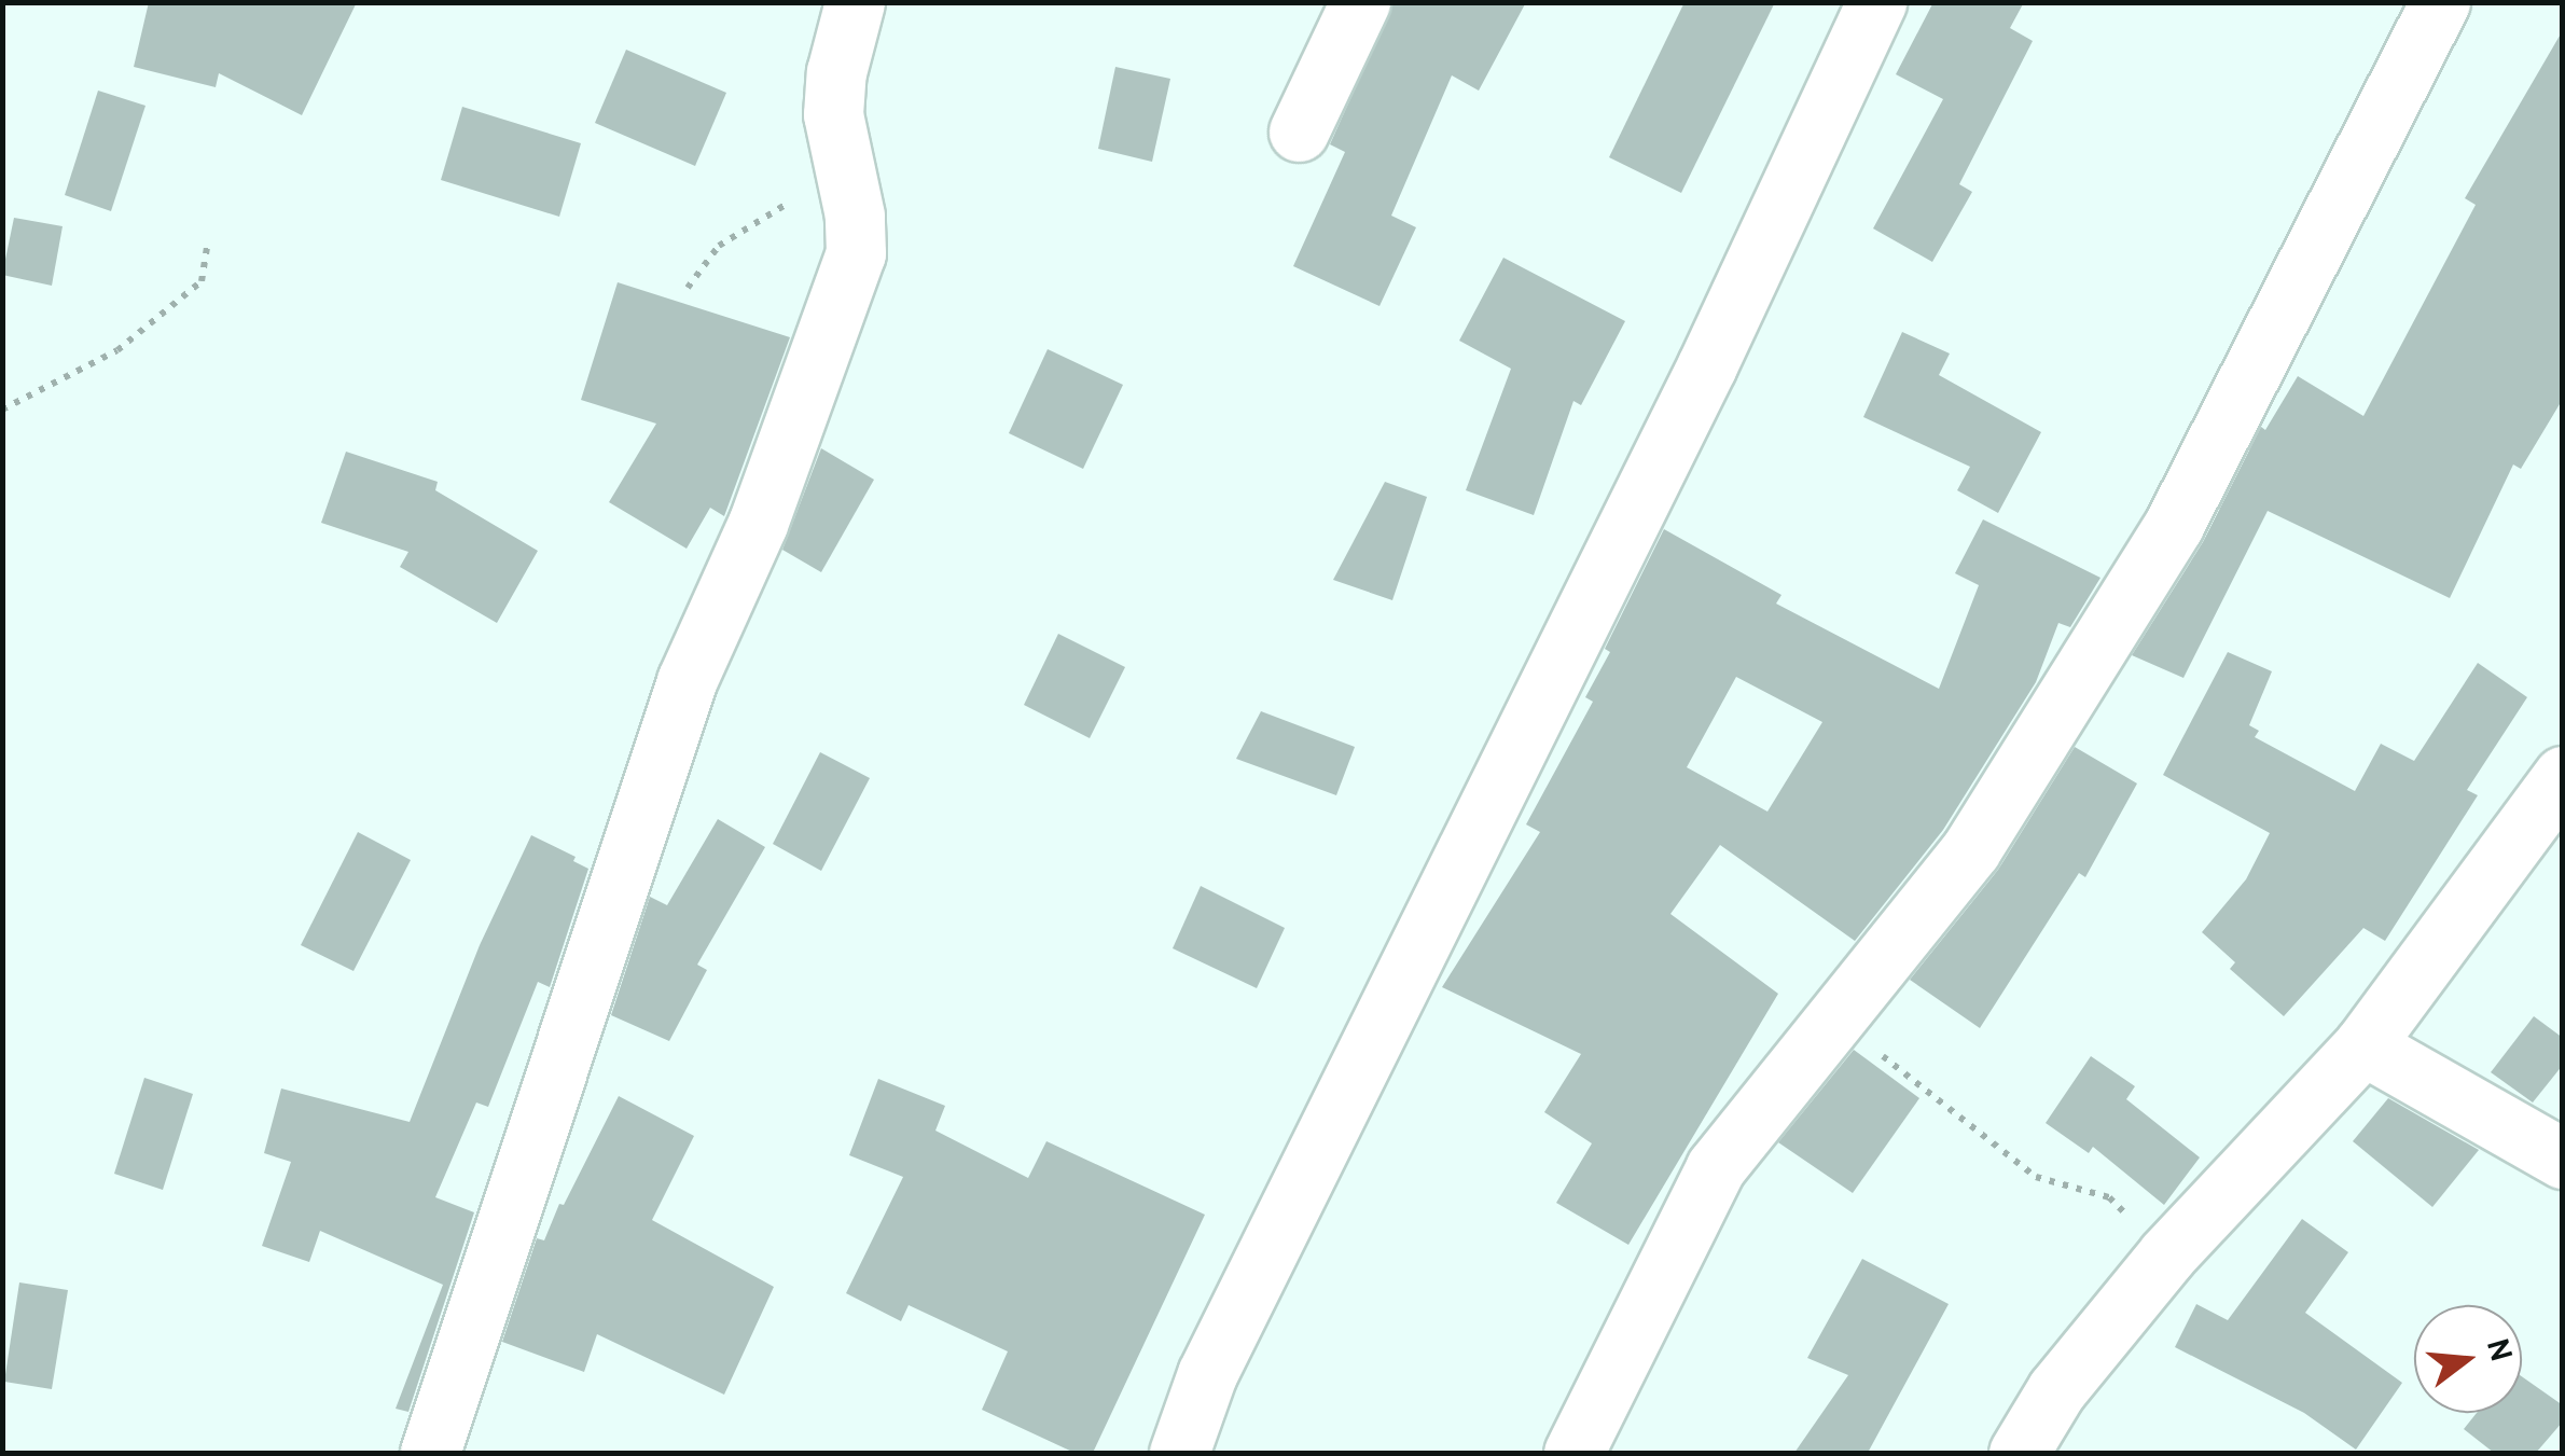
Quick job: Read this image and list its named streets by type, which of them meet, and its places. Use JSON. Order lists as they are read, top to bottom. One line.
{"north":"right"}
